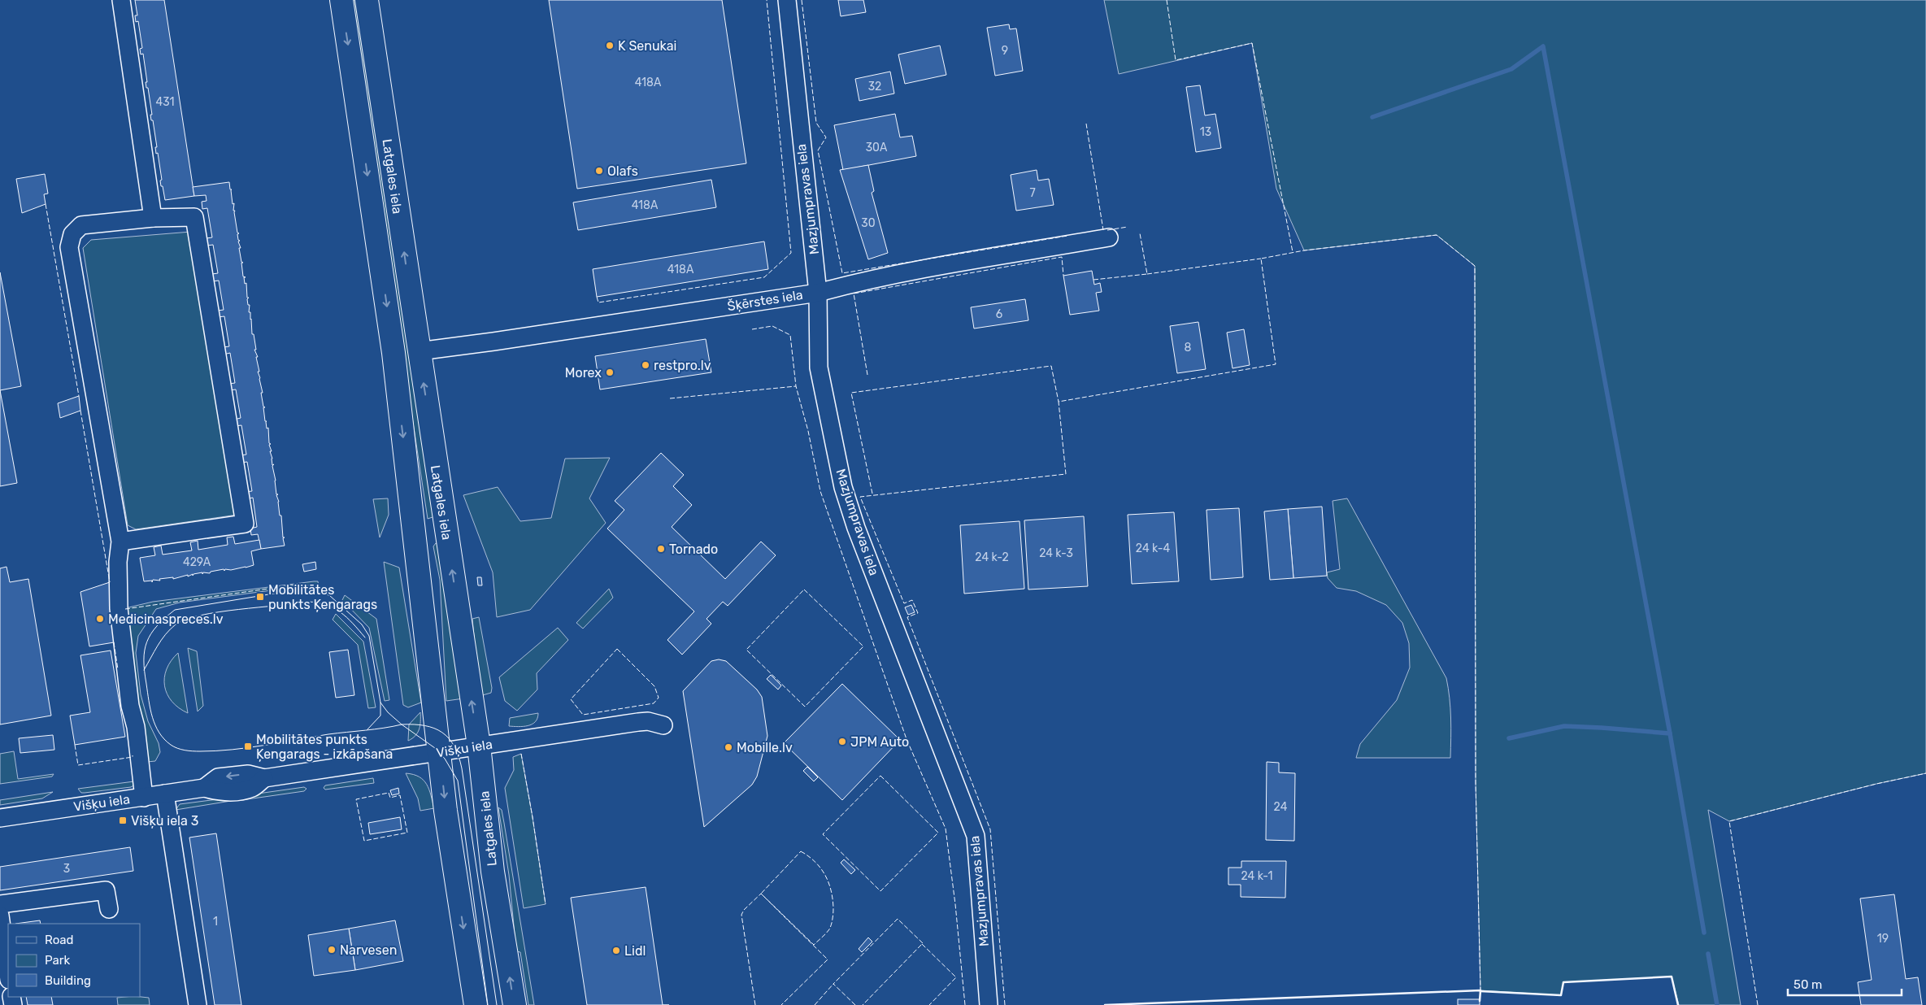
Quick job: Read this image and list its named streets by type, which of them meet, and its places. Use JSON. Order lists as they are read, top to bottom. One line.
{"streets":{"highway":["Latgales iela"],"street":["Mazjumpravas iela","Šķērstes iela","Višķu iela"]},"crossings":[["Latgales iela","Šķērstes iela"],["Latgales iela","Višķu iela"],["Mazjumpravas iela","Šķērstes iela"]],"places":{"other":["K Senukai","Olafs","restpro.lv","Morex","Tornado","Medicinaspreces.lv","JPM Auto","Mobille.lv","Narvesen","Lidl"],"transit":["Mobilitātes punkts Ķengarags","Mobilitātes punkts Ķengarags - izkāpšana","Višķu iela 3"]},"house_numbers":["9","418A","32","431","13","30A","7","418A","30","418A","6","8","24 k-4","24 k-3","24 k-2","429A","24","3","24 k-1","1","19"],"legend":["Road","Park","Building"],"scale_bar":"50 m"}
